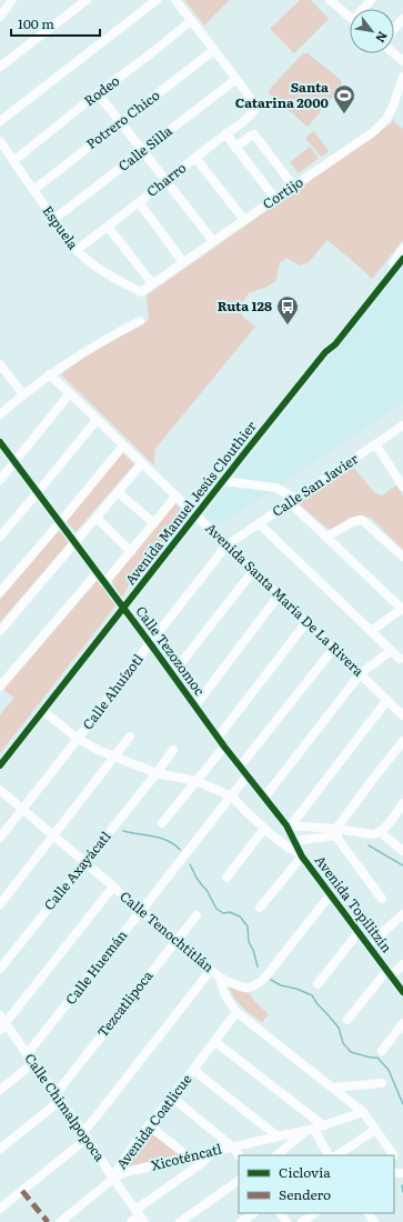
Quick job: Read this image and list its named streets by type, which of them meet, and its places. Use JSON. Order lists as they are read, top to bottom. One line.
{"streets":{"street":["Rodeo","Potrero Chico","Calle Silla","Charro","Cortijo","Espuela","Calle San Javier","Avenida Manuel Jesús Clouthier","Avenida Santa María De La Rivera","Calle Tezozomoc","Calle Ahuízotl","Calle Axayácatl","Avenida Topilitzín","Calle Tenochtitlán","Calle Huemán","Tezcatlipoca","Calle Chimalpopoca","Avenida Coatlicue","Xicoténcatl"]},"crossings":[["Rodeo","Espuela"],["Potrero Chico","Espuela"],["Calle Silla","Charro"],["Calle Silla","Espuela"],["Charro","Espuela"],["Cortijo","Espuela"],["Calle San Javier","Avenida Santa María De La Rivera"],["Calle San Javier","Calle Ahuízotl"],["Avenida Manuel Jesús Clouthier","Avenida Santa María De La Rivera"],["Avenida Manuel Jesús Clouthier","Calle Tezozomoc"],["Avenida Santa María De La Rivera","Calle Ahuízotl"],["Calle Tezozomoc","Calle Ahuízotl"],["Calle Tezozomoc","Avenida Topilitzín"],["Calle Tezozomoc","Calle Huemán"],["Calle Ahuízotl","Calle Tenochtitlán"],["Calle Axayácatl","Calle Tenochtitlán"],["Calle Tenochtitlán","Calle Huemán"],["Calle Tenochtitlán","Tezcatlipoca"],["Calle Tenochtitlán","Avenida Coatlicue"],["Calle Tenochtitlán","Xicoténcatl"],["Calle Huemán","Calle Chimalpopoca"],["Tezcatlipoca","Calle Chimalpopoca"],["Calle Chimalpopoca","Avenida Coatlicue"],["Calle Chimalpopoca","Xicoténcatl"],["Avenida Coatlicue","Xicoténcatl"]],"places":{"sports":["Santa Catarina 2000"],"bus stop":["Ruta 128"]},"legend":["Ciclovía","Sendero"],"scale_bar":"100 m","north":"bottom right"}
